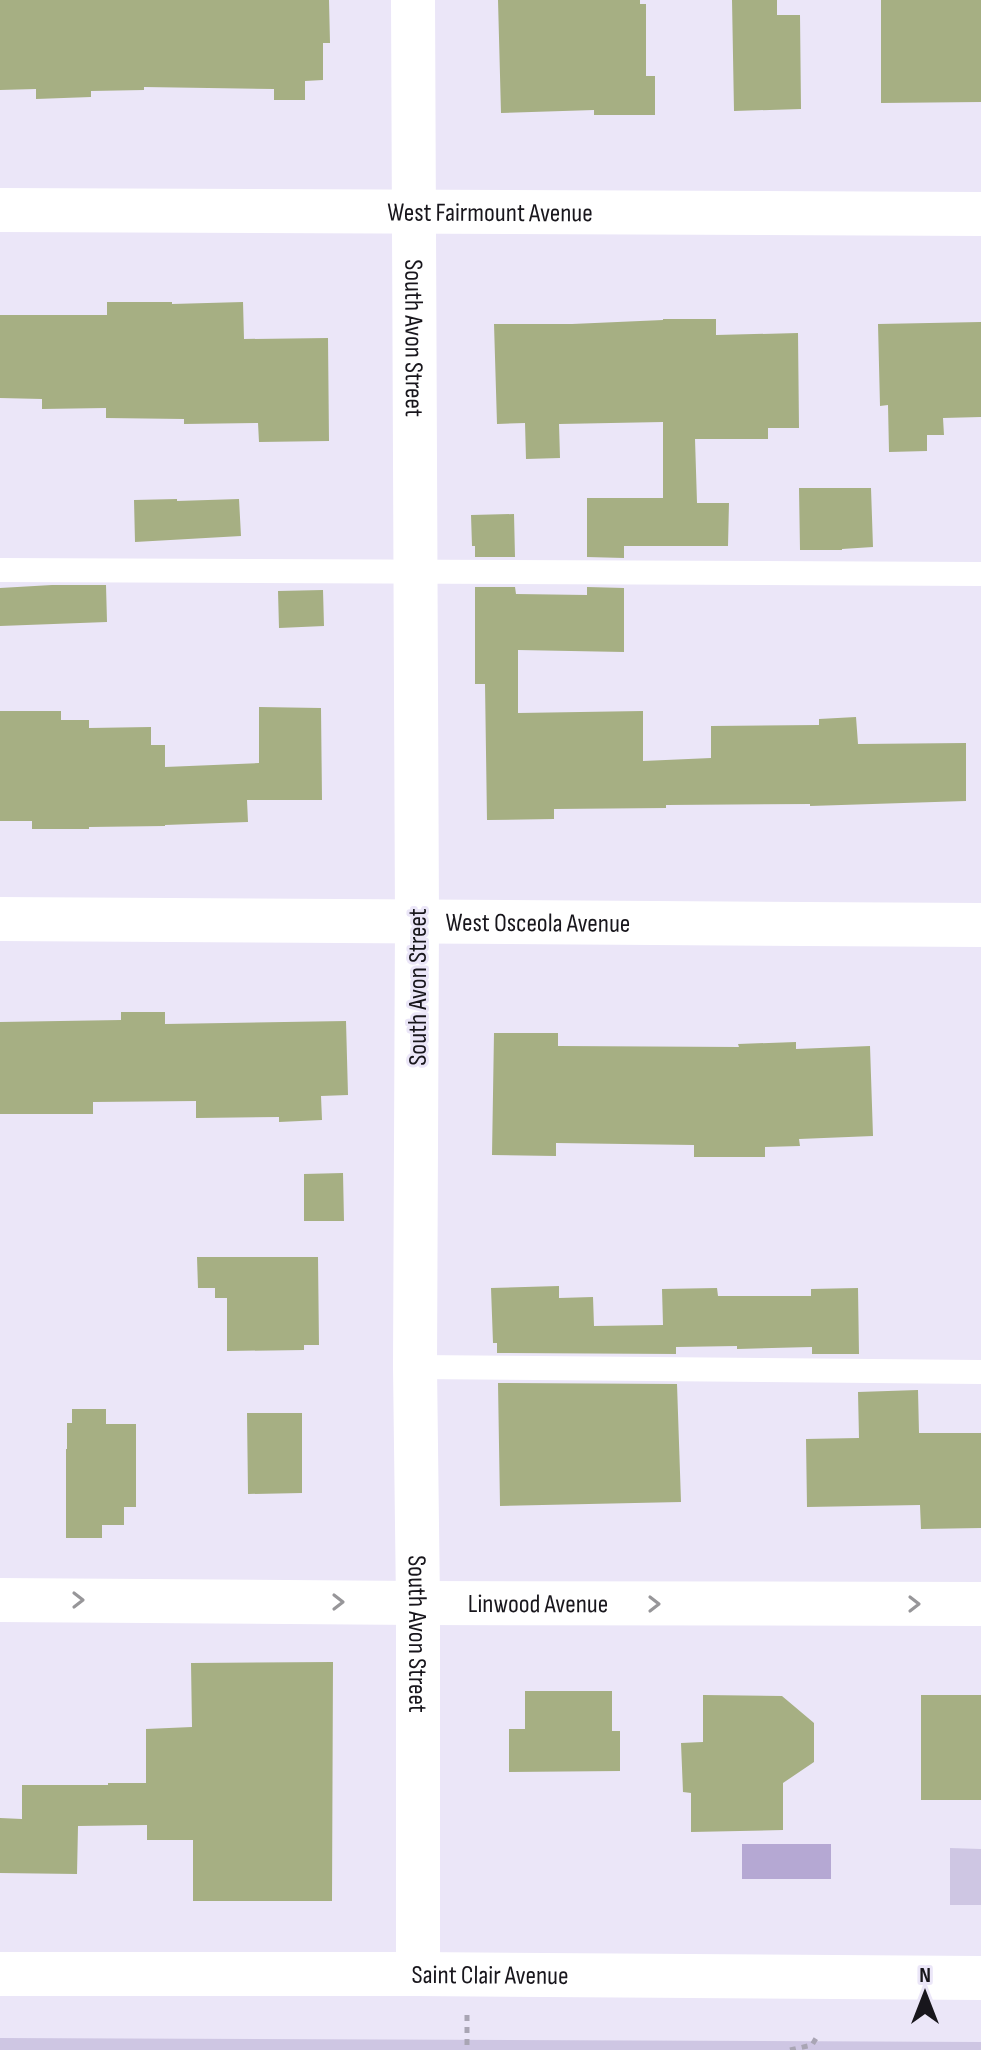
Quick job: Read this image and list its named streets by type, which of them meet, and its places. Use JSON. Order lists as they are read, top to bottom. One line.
{"streets":{"street":["West Fairmount Avenue","South Avon Street","West Osceola Avenue","Linwood Avenue","Saint Clair Avenue"]},"crossings":[["West Fairmount Avenue","South Avon Street"],["South Avon Street","West Osceola Avenue"],["South Avon Street","Linwood Avenue"],["South Avon Street","Saint Clair Avenue"]],"one_way":["Linwood Avenue"],"north":"top"}
